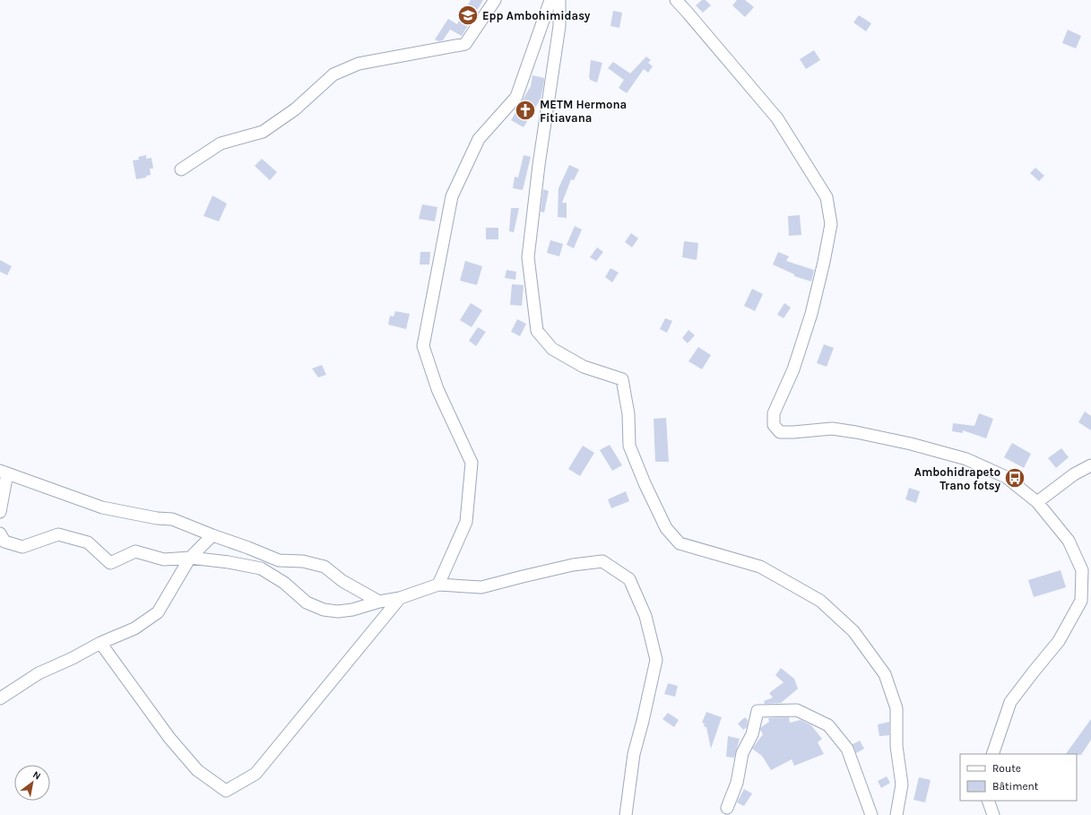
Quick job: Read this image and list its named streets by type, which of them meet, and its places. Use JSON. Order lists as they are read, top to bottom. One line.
{"places":{"school or university":["Epp Ambohimidasy"],"church":["METM Hermona Fitiavana"],"bus stop":["Ambohidrapeto Trano fotsy"]},"legend":["Route","Bâtiment"],"north":"top right"}
